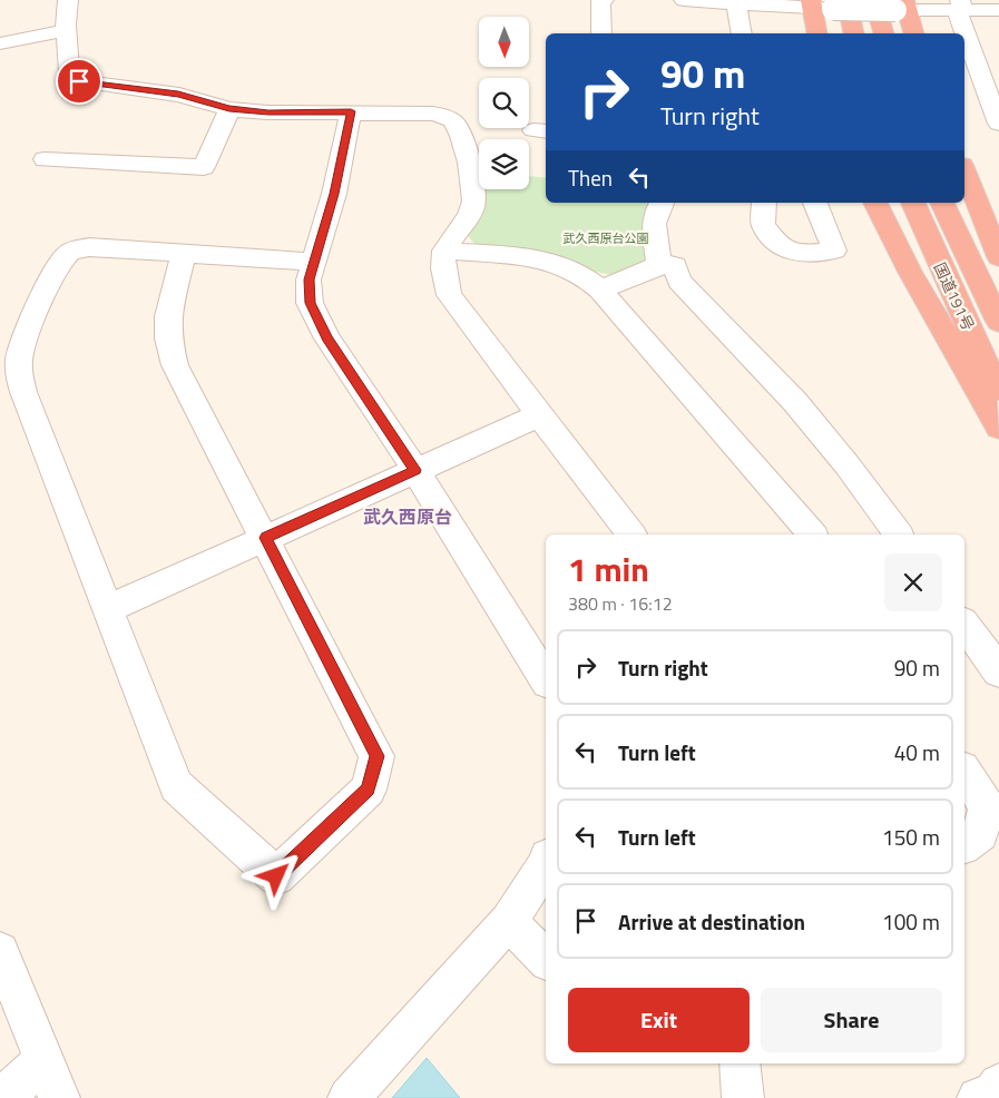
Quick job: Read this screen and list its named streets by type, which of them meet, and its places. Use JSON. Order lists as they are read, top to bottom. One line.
{"streets":{"highway":["国道191号"]},"districts":["武久西原台"],"parks":["武久西原台公園"],"north":"bottom","page":{"turn":["90 m","Turn right"],"then":"Then","heading":["1 min","380 m · 16:12"],"list":[{"name":"Turn right","value":"90 m"},{"name":"Turn left","value":"40 m"},{"name":"Turn left","value":"150 m"},{"name":"Arrive at destination","value":"100 m"}],"buttons":["Exit","Share"]}}
